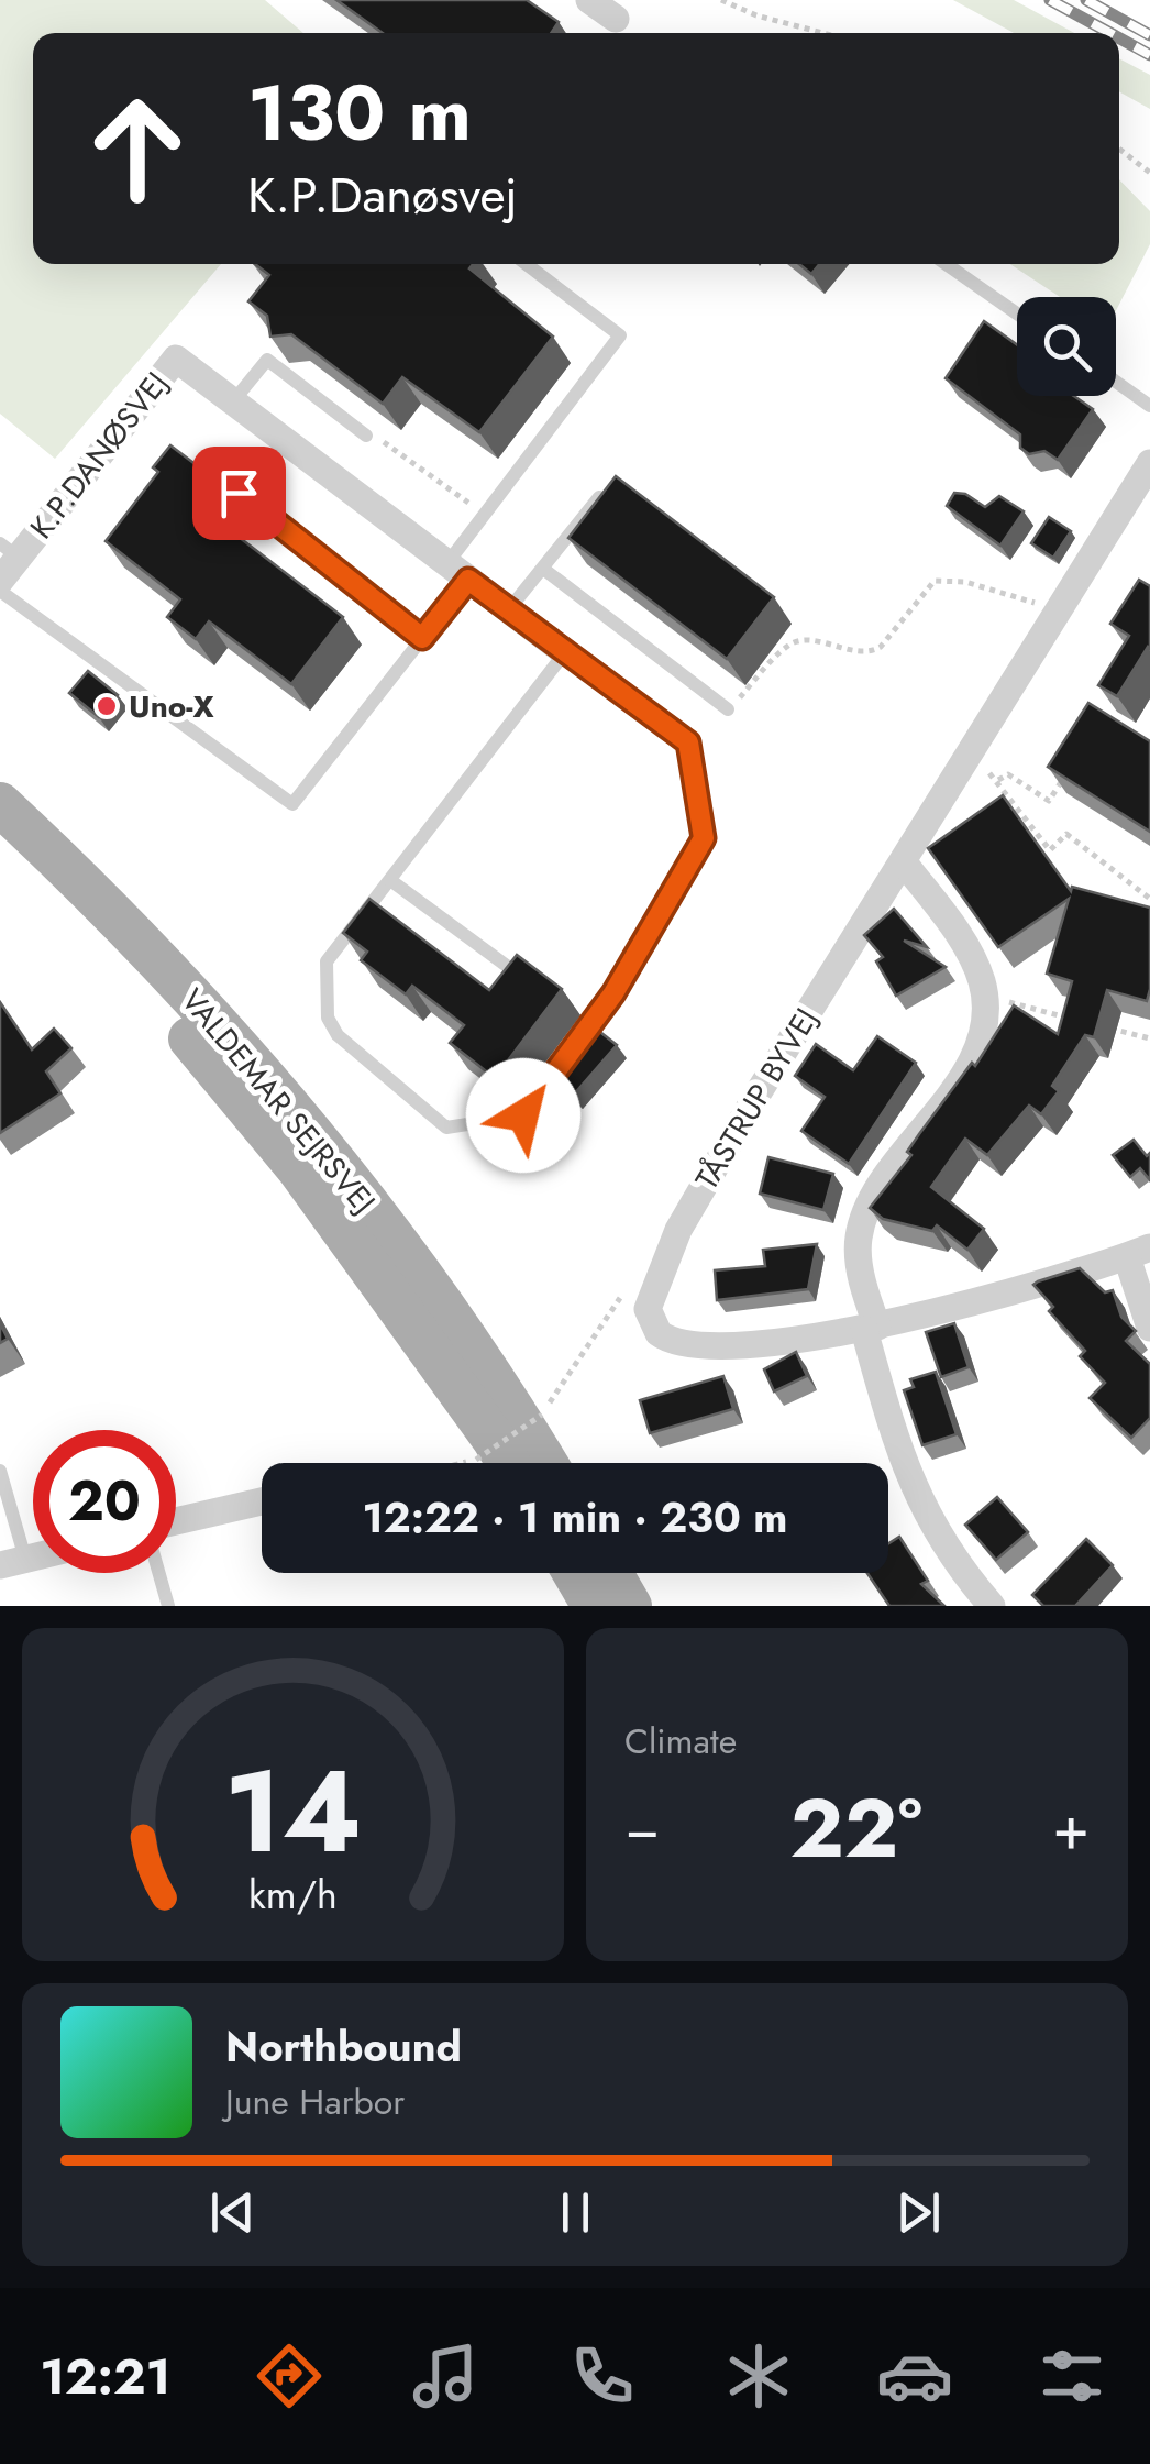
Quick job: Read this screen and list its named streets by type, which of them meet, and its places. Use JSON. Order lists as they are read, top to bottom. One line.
{"streets":{"main road":["VALDEMAR SEJRSVEJ"],"street":["K.P.DANØSVEJ","TÅSTRUP BYVEJ"]},"places":["Uno-X"],"page":{"turn":["130 m","K.P.Danøsvej"],"limit":"20","trip":"12:22 · 1 min · 230 m","tile":"Climate","heat":["−","22°","+"],"song":["Northbound","June Harbor"],"tabs":"12:21","gauge":["14","km/h"]}}
